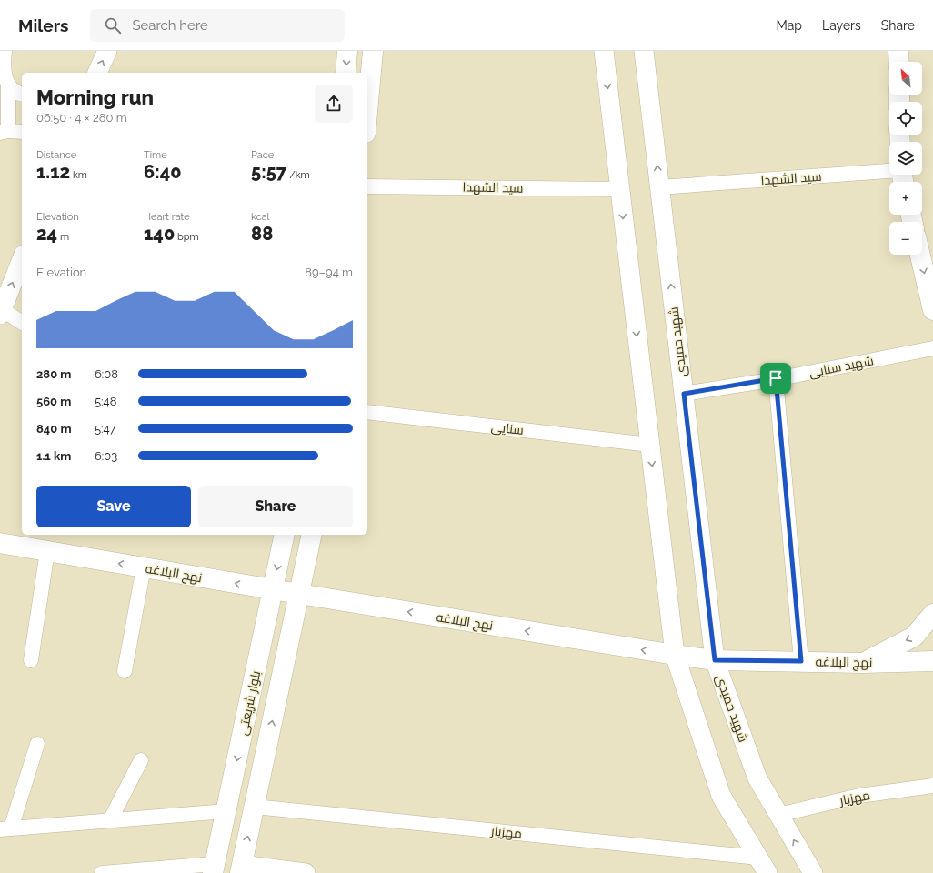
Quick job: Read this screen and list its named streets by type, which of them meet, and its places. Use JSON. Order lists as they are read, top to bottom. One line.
{"streets":{"main road":["نهج البلاغه","بلوار شریعتی"],"street":["سید الشهدا","شهید حمیدی","شهید سنایی","سنایی","مهزیار"]},"crossings":[["سید الشهدا","شهید حمیدی"],["شهید حمیدی","شهید سنایی"],["شهید حمیدی","نهج البلاغه"],["شهید حمیدی","مهزیار"],["نهج البلاغه","بلوار شریعتی"],["بلوار شریعتی","مهزیار"]],"one_way":["نهج البلاغه"],"north":"top left","page":{"header":"Milers","search":"Search here","nav":["Map","Layers","Share"],"map_buttons":["+","−"],"heading":["Morning run","06:50 · 4 × 280 m"],"stats":[["Distance","1.12 km"],["Time","6:40"],["Pace","5:57 /km"],["Elevation","24 m"],["Heart rate","140 bpm"],["kcal","88"]],"chart":["Elevation","89–94 m"],"list":[{"name":"280 m","note":"6:08"},{"name":"560 m","note":"5:48"},{"name":"840 m","note":"5:47"},{"name":"1.1 km","note":"6:03"}],"buttons":["Save","Share"]}}
